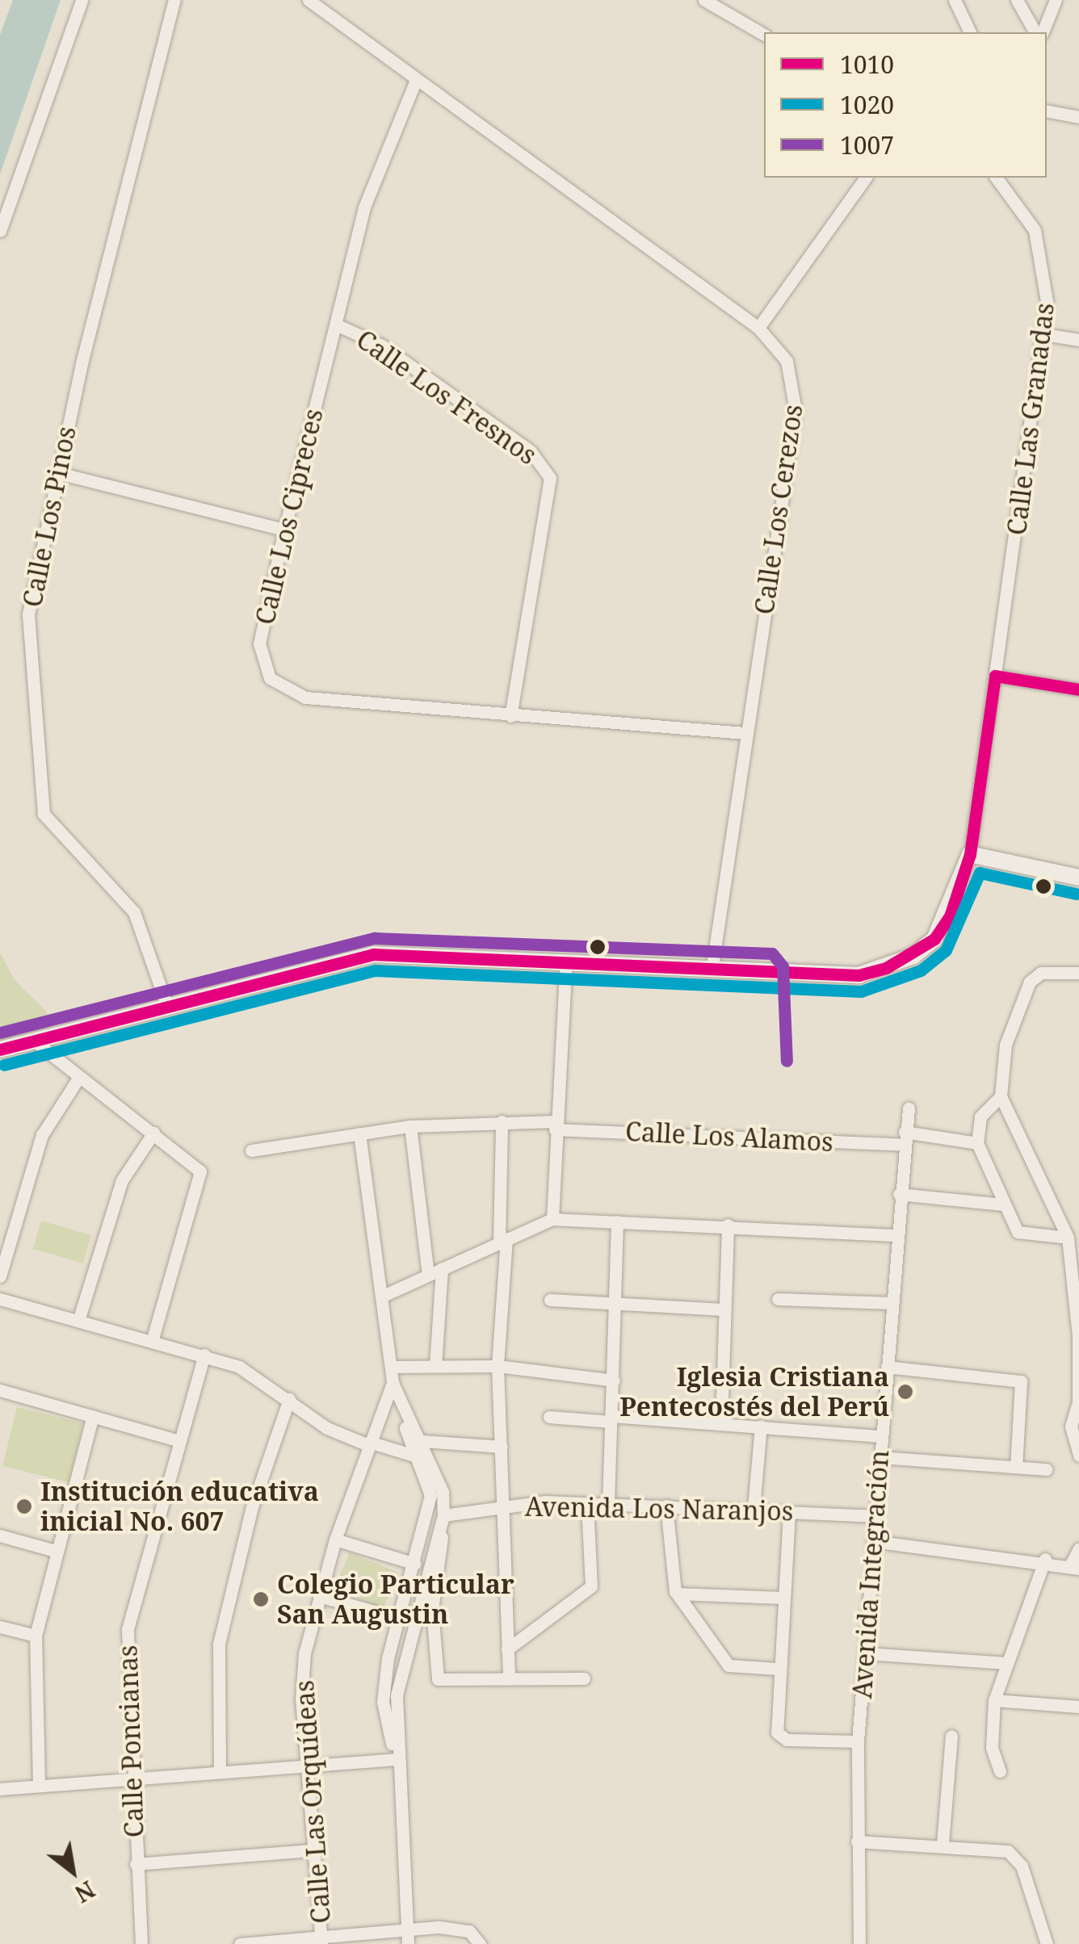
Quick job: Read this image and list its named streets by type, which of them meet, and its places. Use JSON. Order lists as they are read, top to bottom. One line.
{"streets":{"street":["Calle Los Fresnos","Calle Las Granadas","Calle Los Cerezos","Calle Los Pinos","Calle Los Cipreces","Calle Los Alamos","Avenida Los Naranjos","Avenida Integración","Calle Poncianas","Calle Las Orquídeas"]},"crossings":[["Calle Los Fresnos","Calle Los Cipreces"],["Calle Los Cerezos","Calle Los Cipreces"],["Calle Los Alamos","Avenida Integración"],["Avenida Los Naranjos","Avenida Integración"]],"places":["Iglesia Cristiana Pentecostés del Perú","Institución educativa inicial No. 607","Colegio Particular San Augustin"],"lines":["transit line 1010","transit line 1020","transit line 1007"],"legend":["1010","1020","1007"],"north":"bottom right"}
